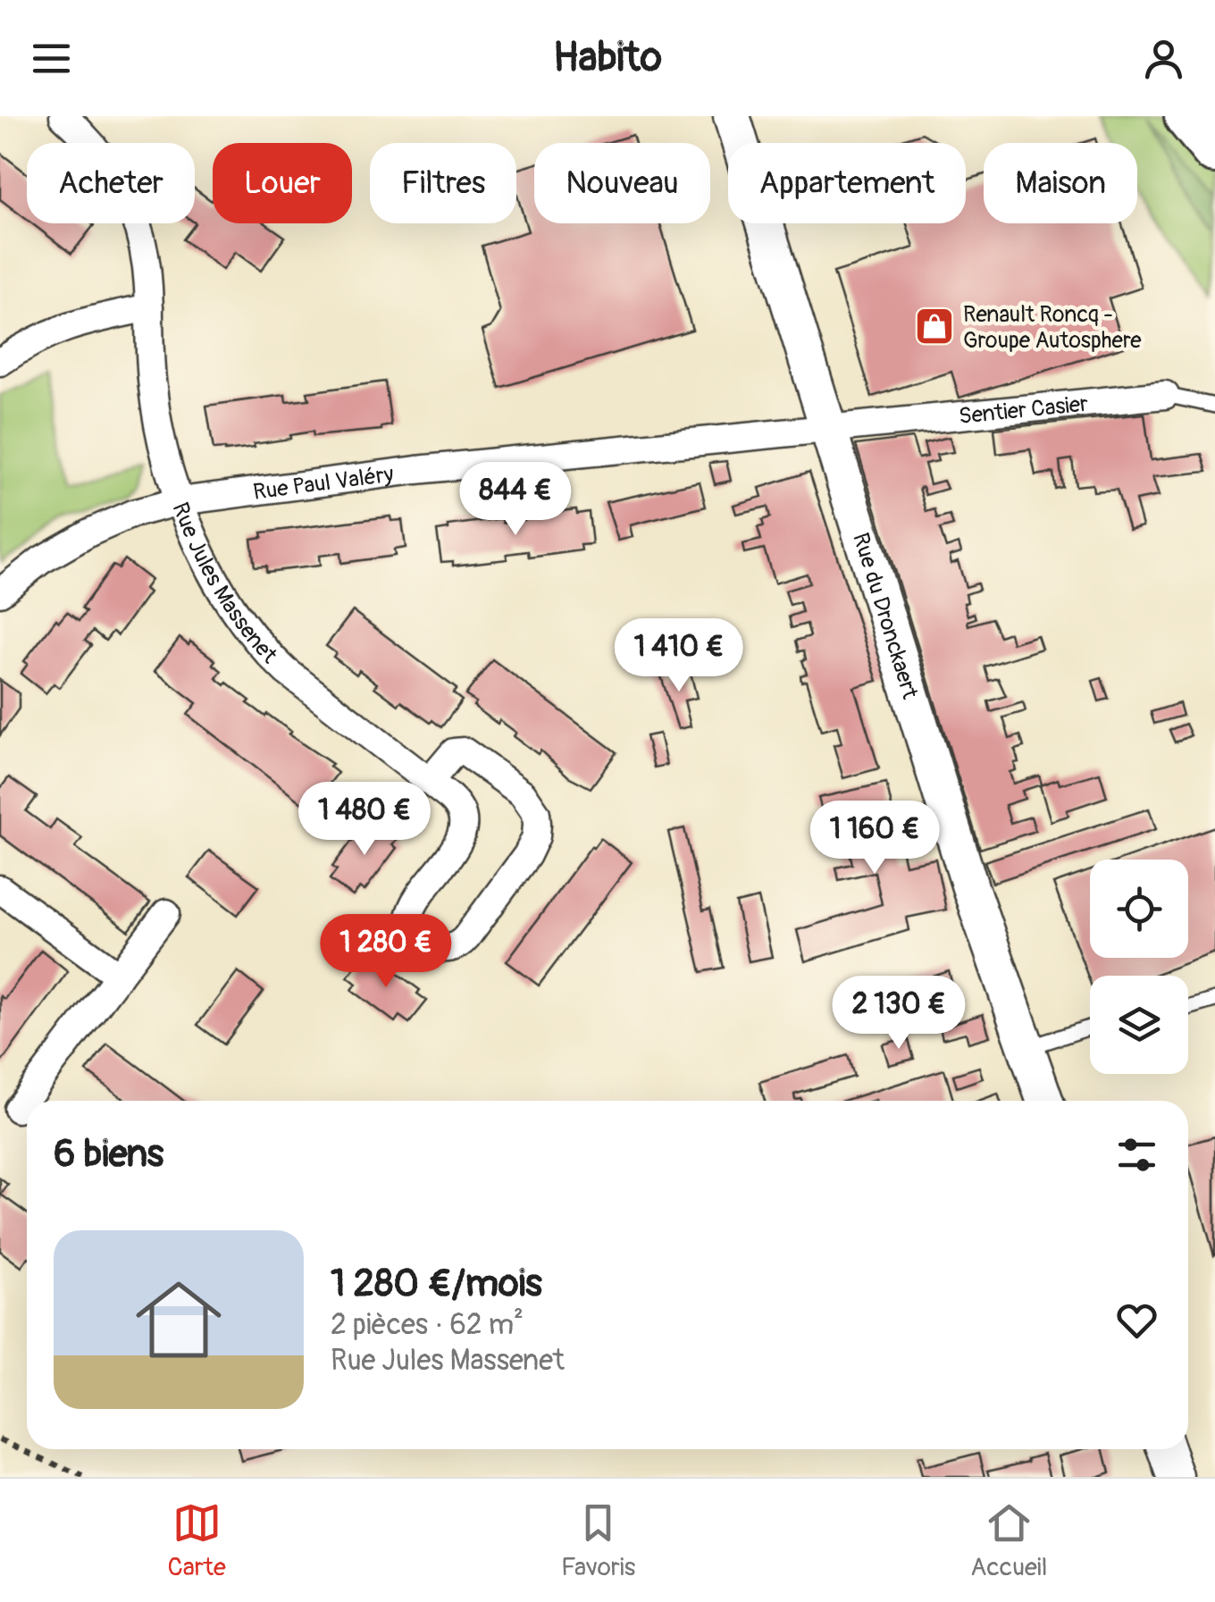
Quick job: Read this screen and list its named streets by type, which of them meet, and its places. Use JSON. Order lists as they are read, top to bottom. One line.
{"streets":{"main road":["Rue du Dronckaert"],"street":["Sentier Casier","Rue Paul Valéry","Rue Jules Massenet"]},"crossings":[["Sentier Casier","Rue Paul Valéry"],["Sentier Casier","Rue du Dronckaert"],["Rue Paul Valéry","Rue Jules Massenet"],["Rue Paul Valéry","Rue du Dronckaert"]],"places":{"shop":["Renault Roncq - Groupe Autosphere"]},"page":{"header":"Habito","chip":["Acheter","Louer","Filtres","Nouveau","Appartement","Maison"],"price":["844 €","1 410 €","1 480 €","1 160 €","1 280 €","2 130 €"],"heading":"6 biens","list":[{"name":"1 280 €/mois","note":"2 pièces · 62 m² · Rue Jules Massenet"}],"tabs":["Carte","Favoris","Accueil"]}}
